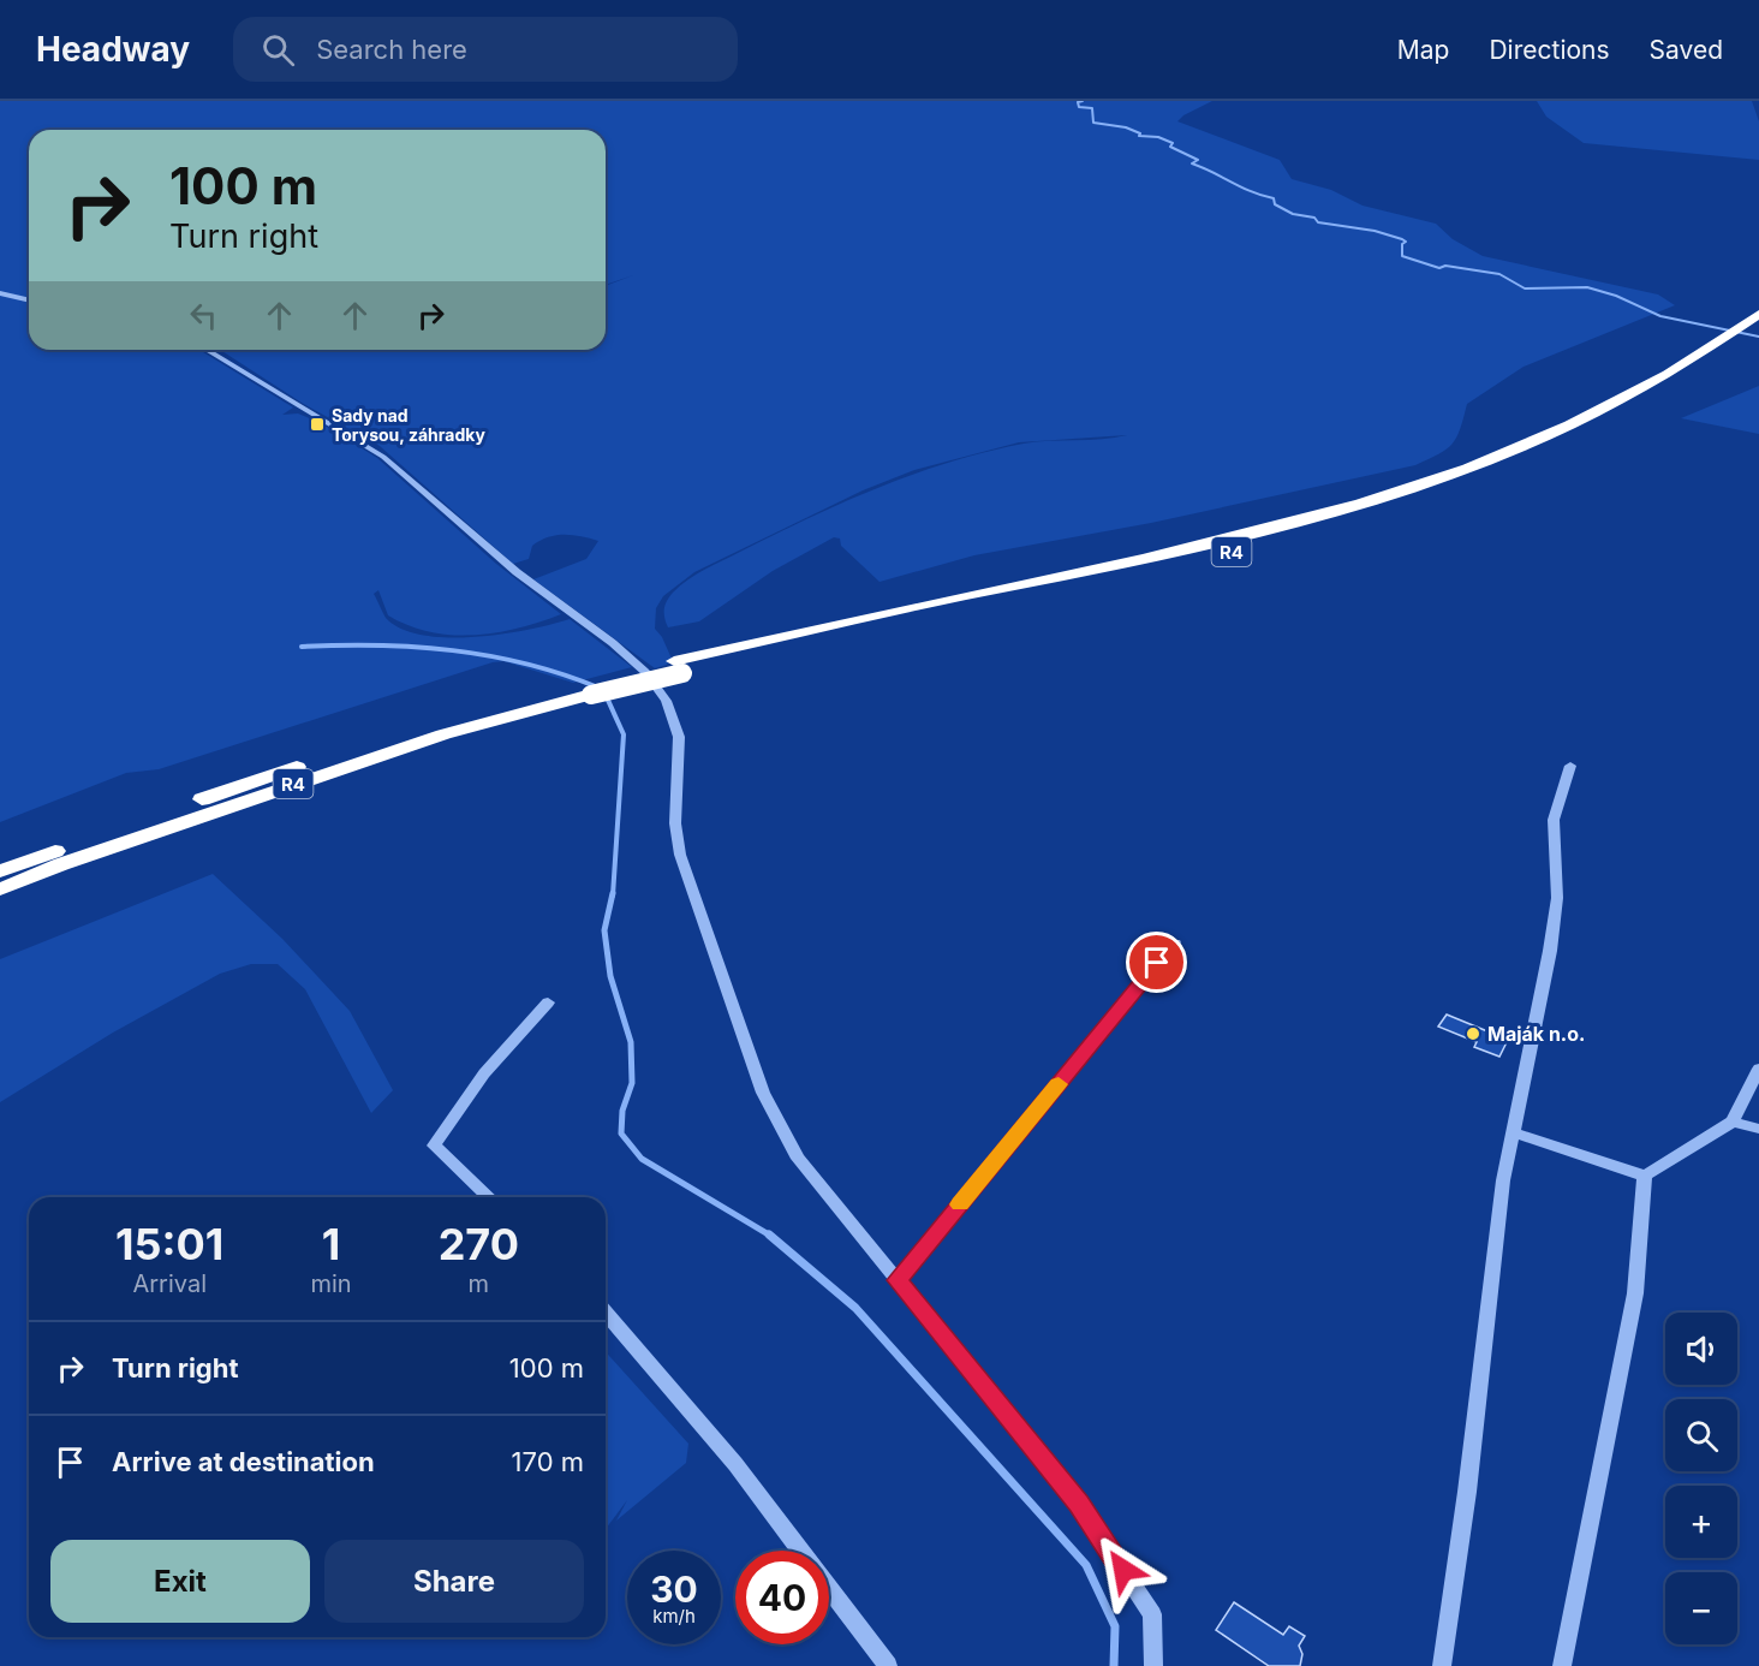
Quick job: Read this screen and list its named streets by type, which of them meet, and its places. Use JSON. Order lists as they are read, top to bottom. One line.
{"streets":{"highway":["R4"]},"places":{"transit":["Sady nad Torysou, záhradky"],"other":["Maják n.o."]},"page":{"header":"Headway","search":"Search here","nav":["Map","Directions","Saved"],"turn":["100 m","Turn right"],"eta":["15:01","Arrival","1","min","270","m"],"map_buttons":["+","−"],"list":[{"name":"Turn right","value":"100 m"},{"name":"Arrive at destination","value":"170 m"}],"buttons":["Exit","Share"],"speed":"30 km/h","limit":"40"}}
